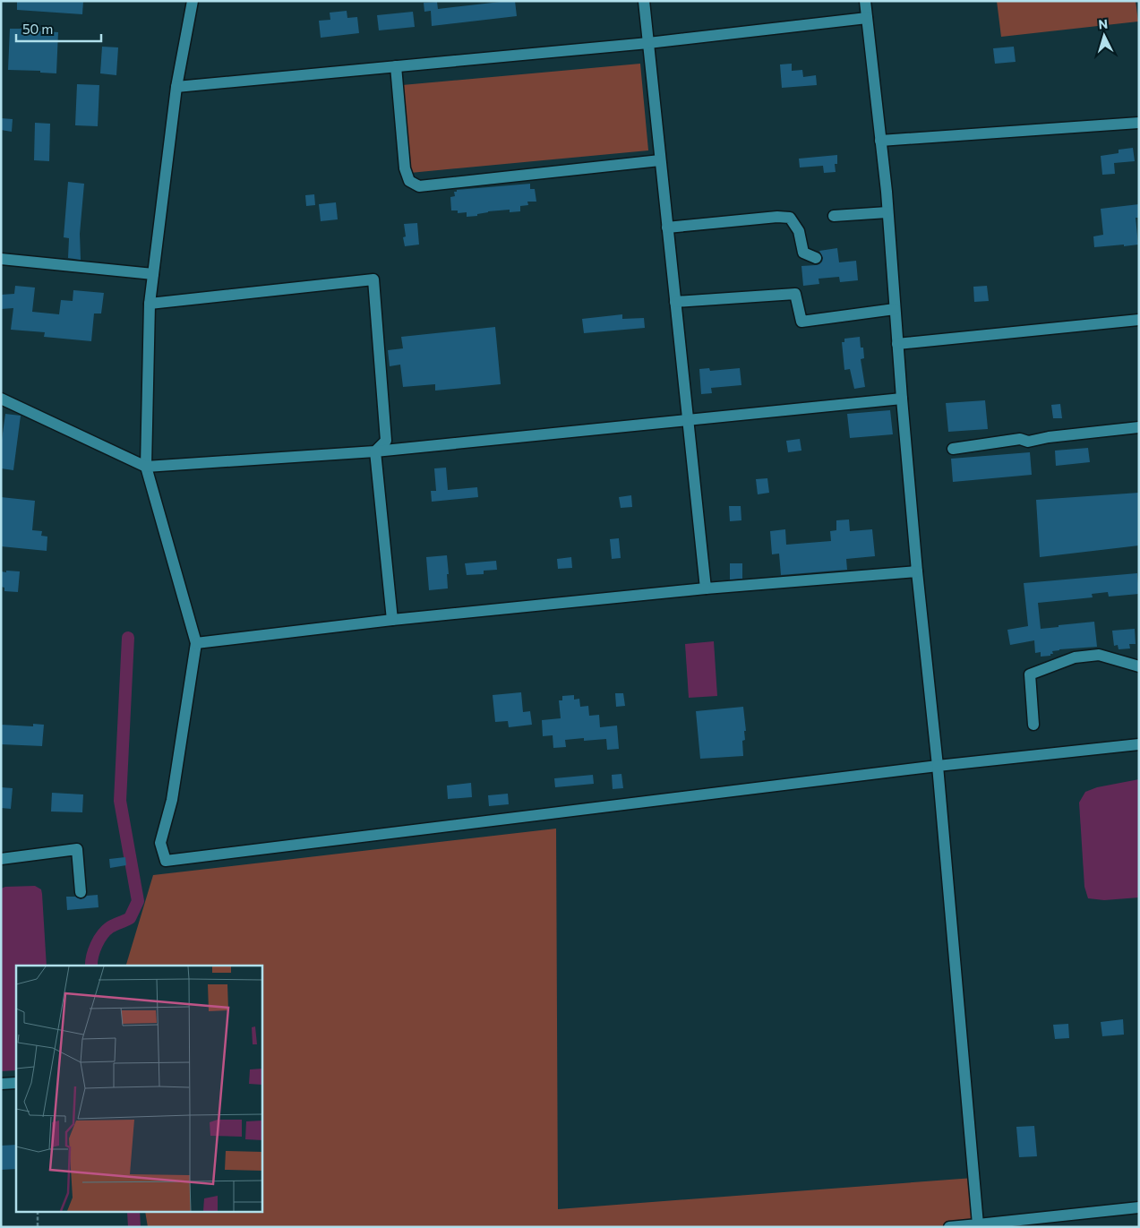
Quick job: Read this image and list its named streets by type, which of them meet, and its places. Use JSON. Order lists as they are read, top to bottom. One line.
{"scale_bar":"50 m","north":"top"}
